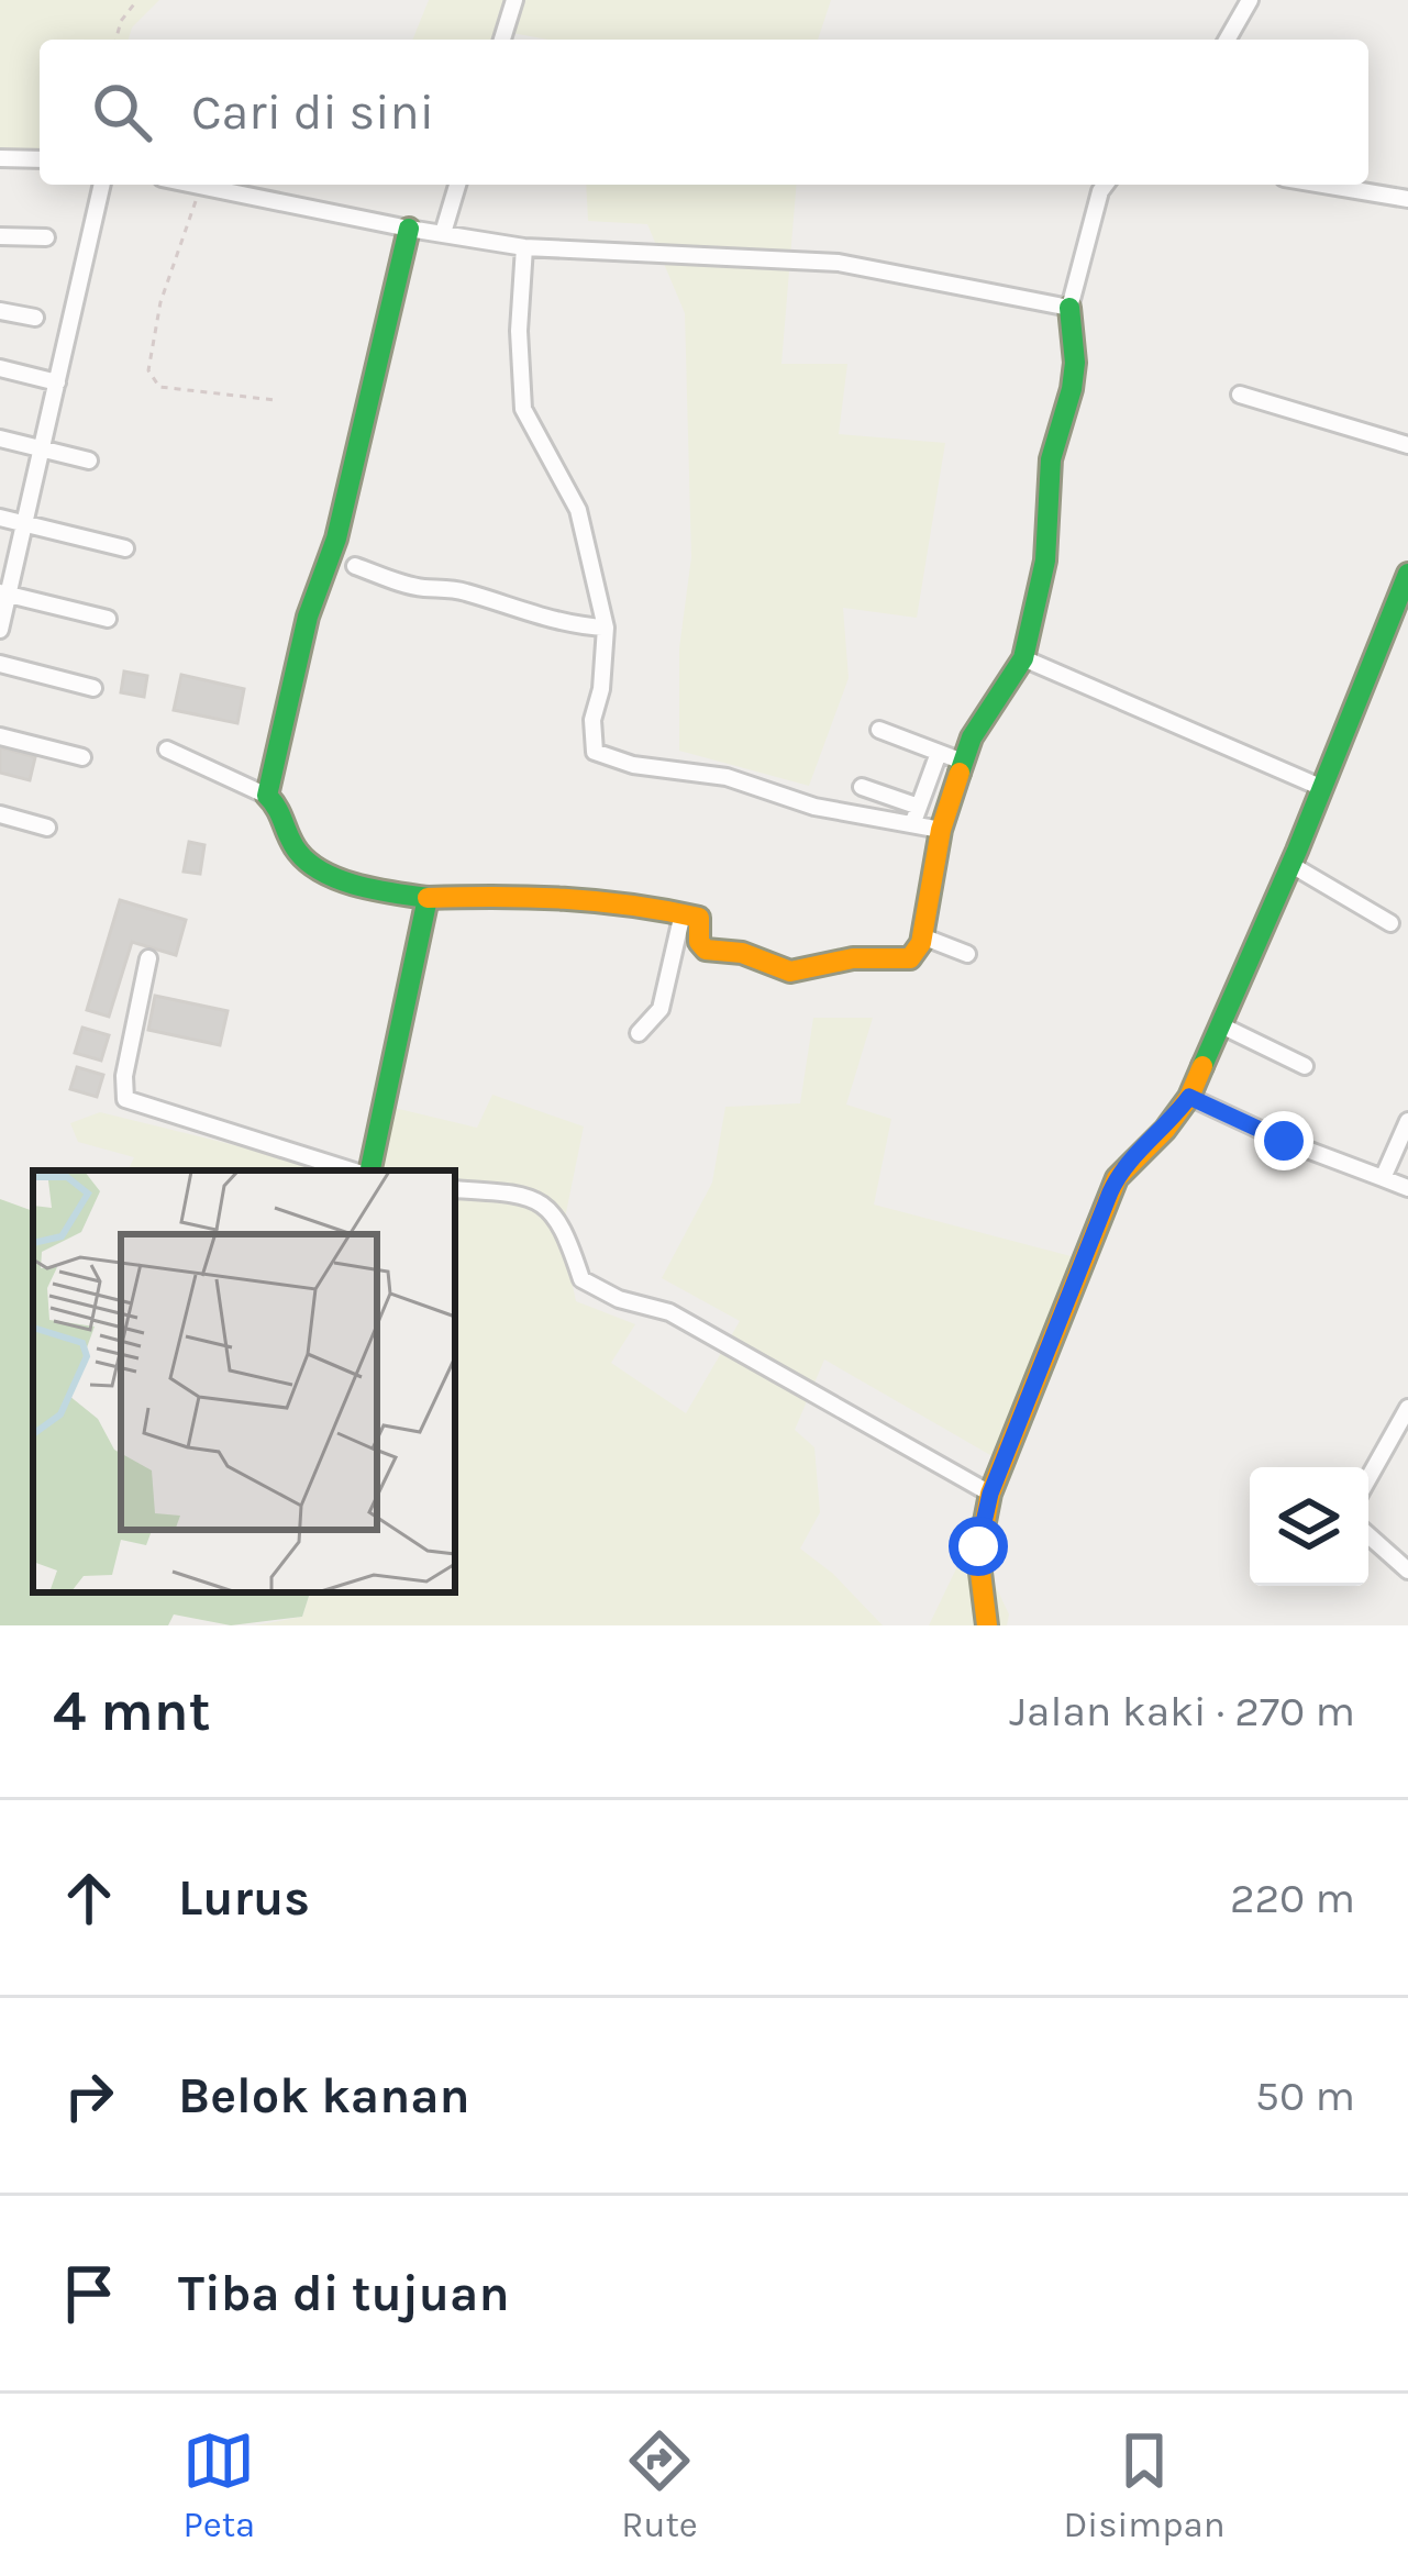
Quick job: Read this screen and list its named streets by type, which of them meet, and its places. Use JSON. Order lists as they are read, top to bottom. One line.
{"page":{"search":"Cari di sini","heading":["4 mnt","Jalan kaki · 270 m"],"list":[["Lurus","220 m"],["Belok kanan","50 m"],"Tiba di tujuan"],"nav":["Peta","Rute","Disimpan"]}}
